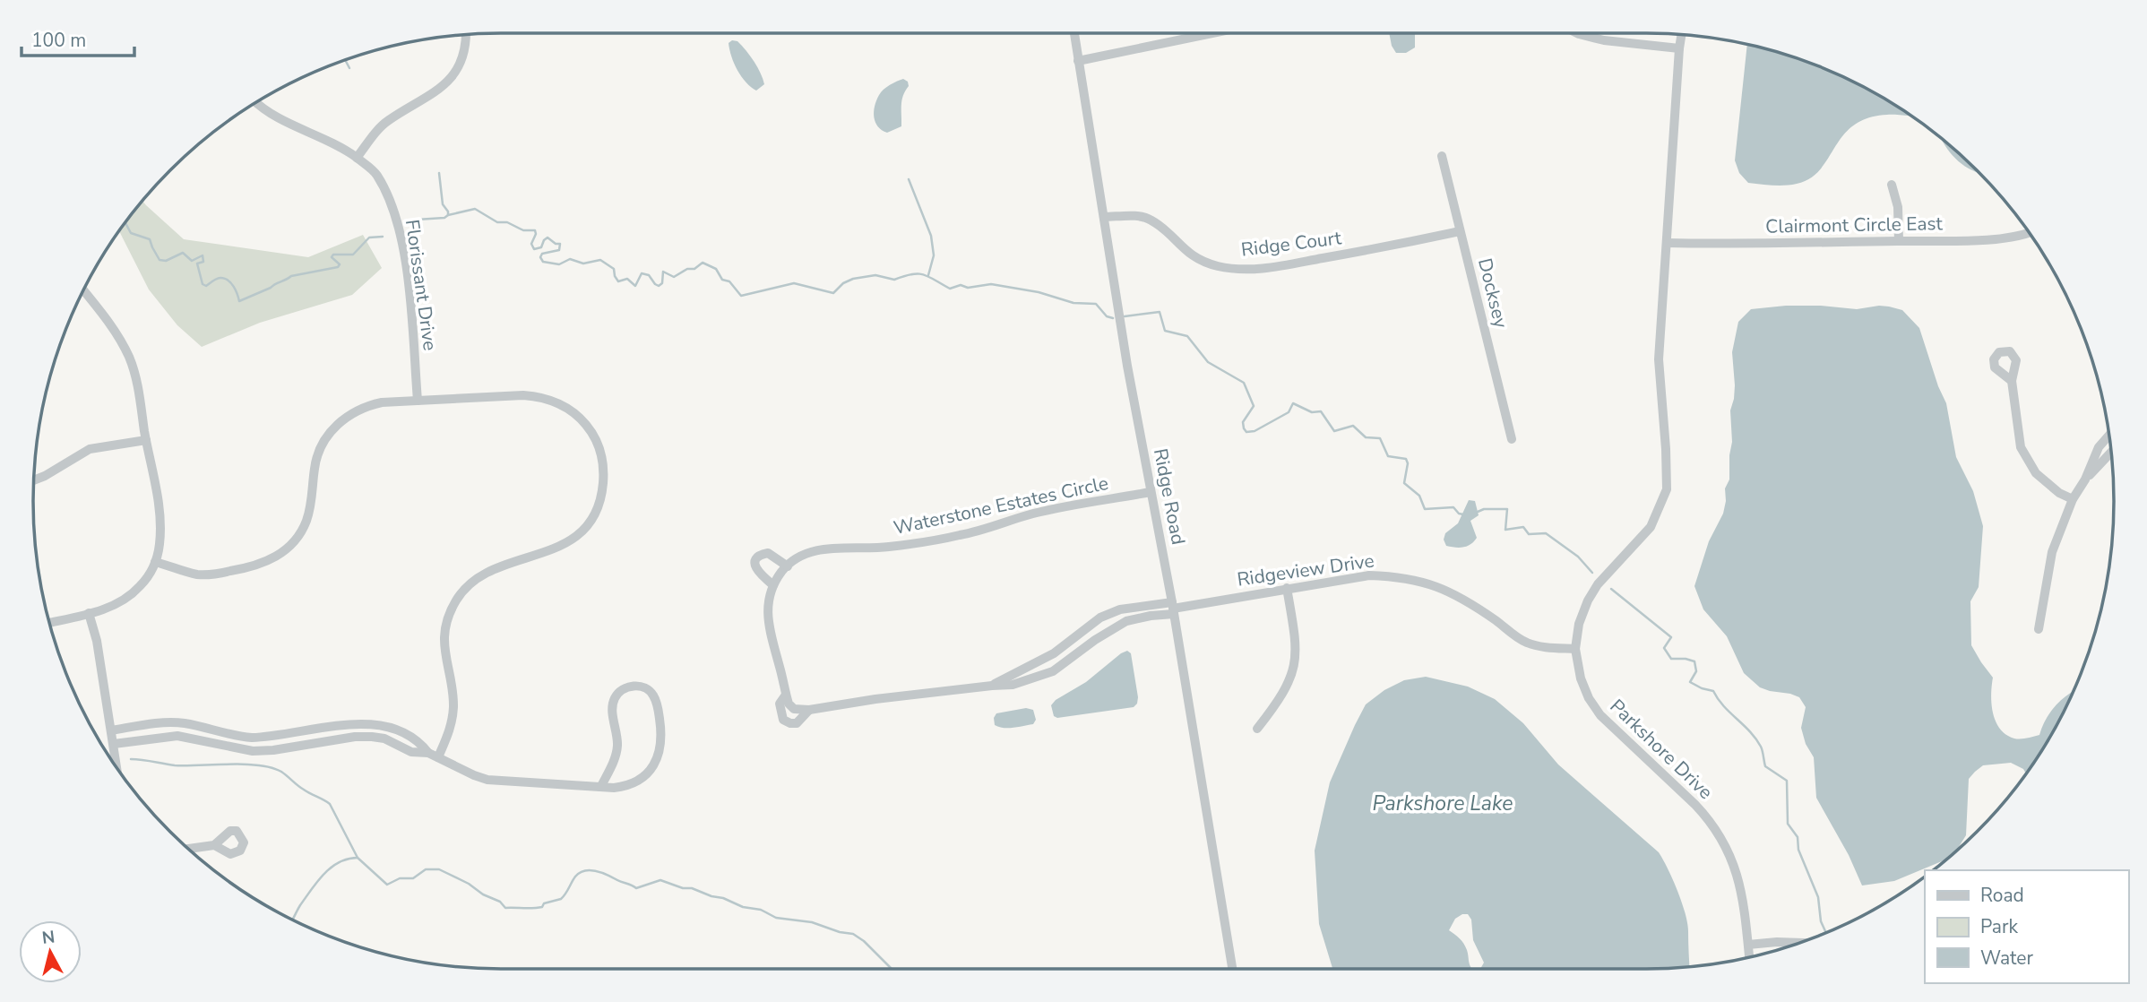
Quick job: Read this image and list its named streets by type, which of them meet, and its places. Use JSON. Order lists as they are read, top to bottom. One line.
{"streets":{"street":["Clairmont Circle East","Ridge Court","Florissant Drive","Docksey","Ridge Road","Waterstone Estates Circle","Ridgeview Drive","Parkshore Drive"]},"crossings":[["Clairmont Circle East","Parkshore Drive"],["Ridge Court","Docksey"],["Ridge Court","Ridge Road"],["Ridge Road","Waterstone Estates Circle"],["Ridge Road","Ridgeview Drive"],["Waterstone Estates Circle","Ridgeview Drive"],["Ridgeview Drive","Parkshore Drive"]],"water":["Parkshore Lake"],"legend":["Road","Park","Water"],"scale_bar":"100 m","north":"top"}
